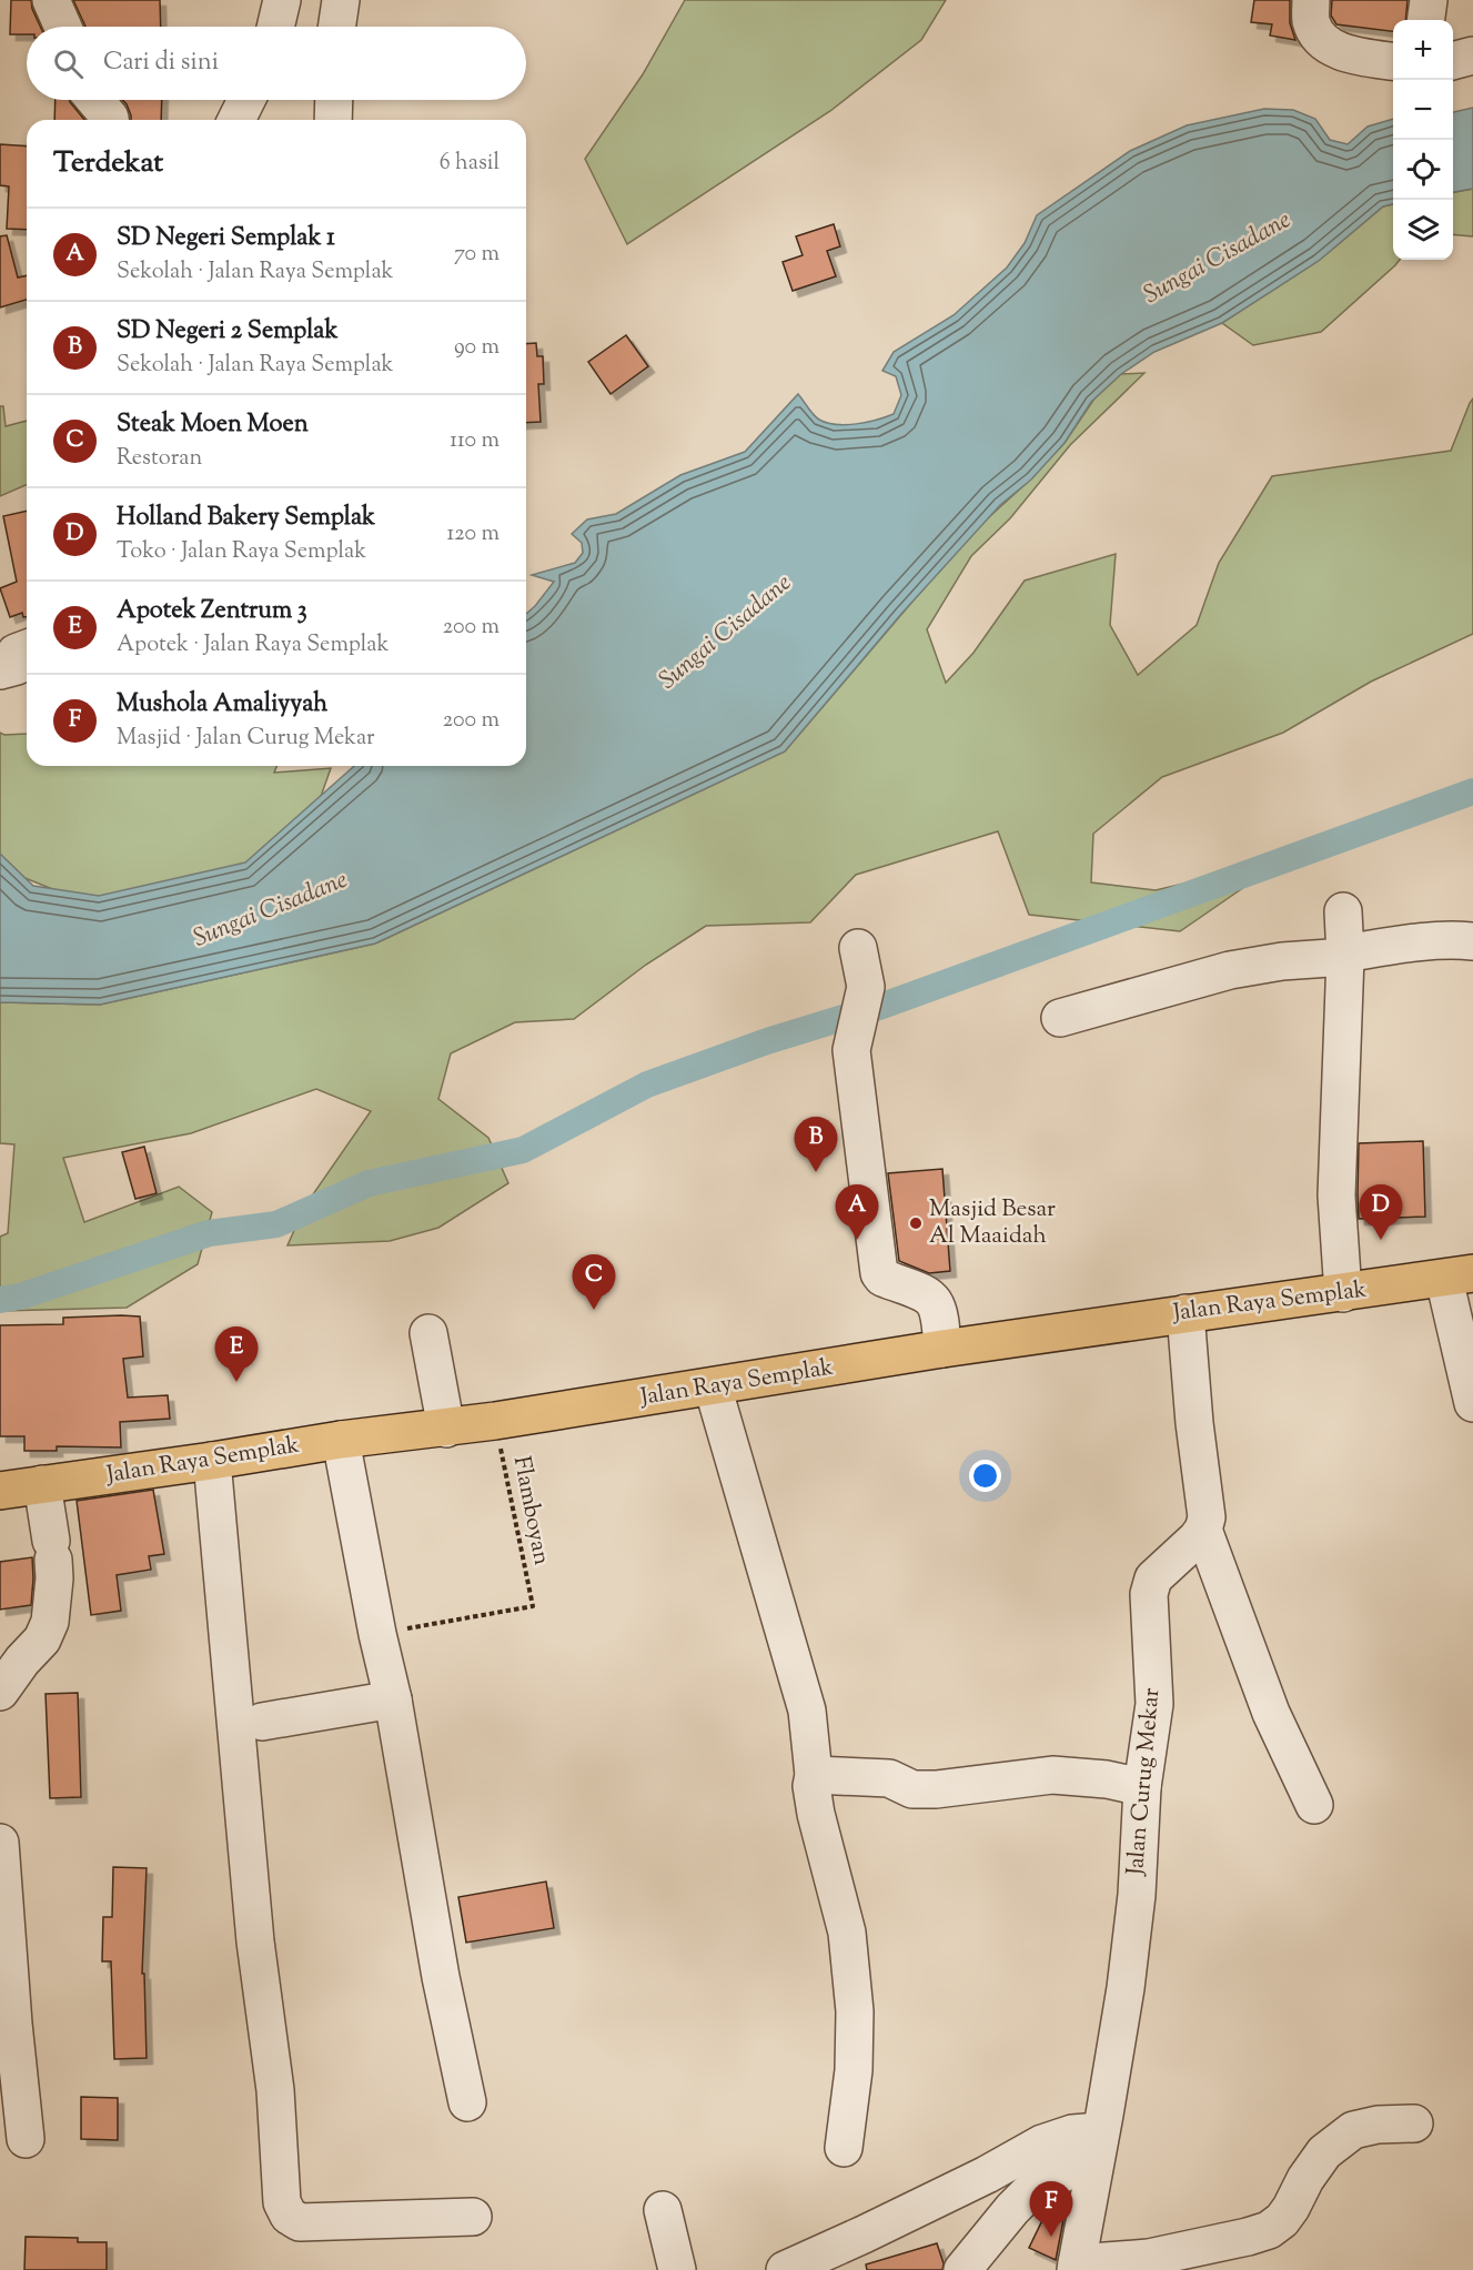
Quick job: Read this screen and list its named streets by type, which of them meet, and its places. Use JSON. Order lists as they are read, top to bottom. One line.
{"streets":{"main road":["Jalan Raya Semplak"],"street":["Jalan Curug Mekar"],"path":["Flamboyan"]},"crossings":[["Jalan Raya Semplak","Flamboyan"]],"water":["Sungai Cisadane"],"places":["Masjid Besar Al Maaidah"],"page":{"map_buttons":["+","−"],"search":"Cari di sini","heading":["Terdekat","6 hasil"],"list":[{"mark":"A","name":"SD Negeri Semplak 1","note":"Sekolah · Jalan Raya Semplak","value":"70 m"},{"mark":"B","name":"SD Negeri 2 Semplak","note":"Sekolah · Jalan Raya Semplak","value":"90 m"},{"mark":"C","name":"Steak Moen Moen","note":"Restoran","value":"110 m"},{"mark":"D","name":"Holland Bakery Semplak","note":"Toko · Jalan Raya Semplak","value":"120 m"},{"mark":"E","name":"Apotek Zentrum 3","note":"Apotek · Jalan Raya Semplak","value":"200 m"},{"mark":"F","name":"Mushola Amaliyyah","note":"Masjid · Jalan Curug Mekar","value":"200 m"}],"pins":["B","A","D","C","E","F"]}}
